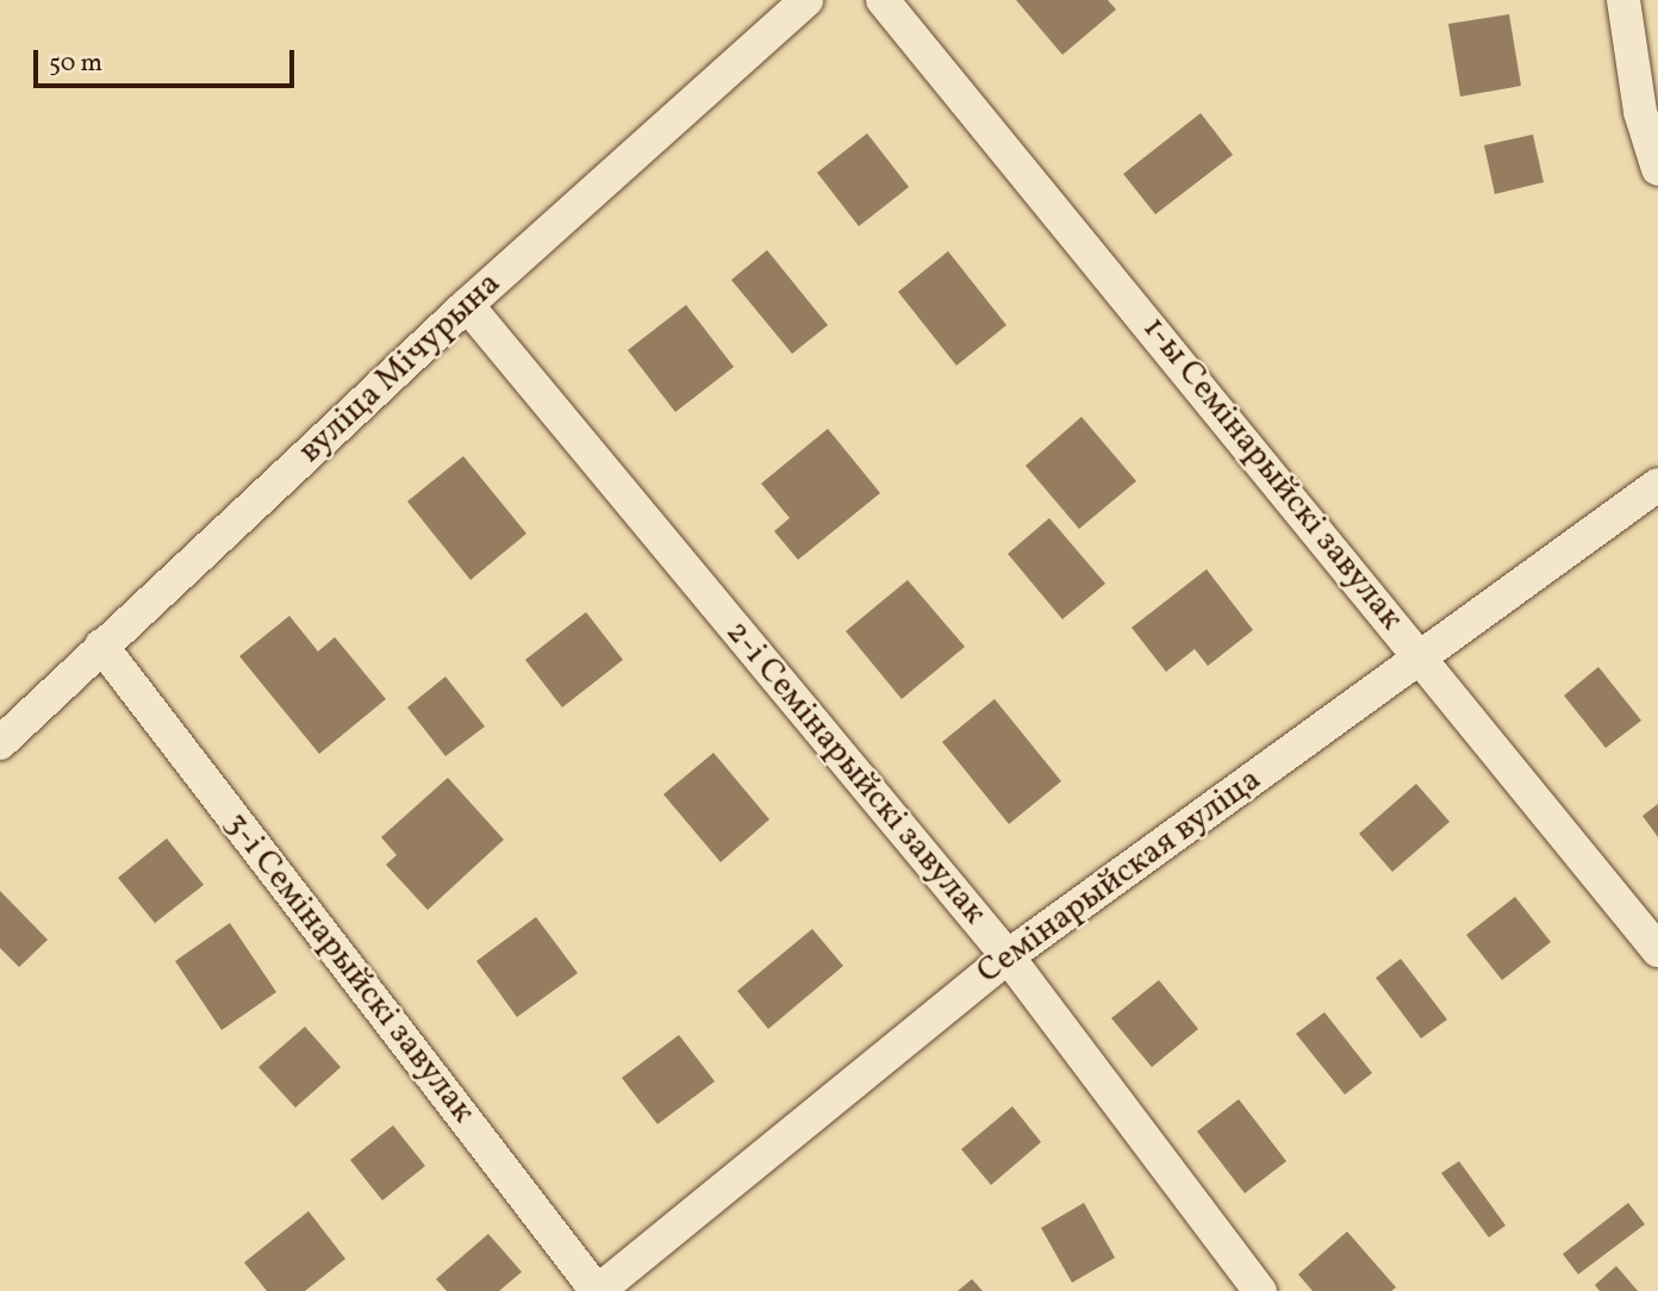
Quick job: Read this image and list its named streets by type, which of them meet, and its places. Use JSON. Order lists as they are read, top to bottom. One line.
{"streets":{"street":["вуліца Мічурына","1-ы Семінарыйскі завулак","2-і Семінарыйскі завулак","Семінарыйская вуліца","3-і Семінарыйскі завулак"]},"crossings":[["вуліца Мічурына","2-і Семінарыйскі завулак"],["вуліца Мічурына","3-і Семінарыйскі завулак"],["1-ы Семінарыйскі завулак","Семінарыйская вуліца"],["2-і Семінарыйскі завулак","Семінарыйская вуліца"],["Семінарыйская вуліца","3-і Семінарыйскі завулак"]],"scale_bar":"50 m"}
